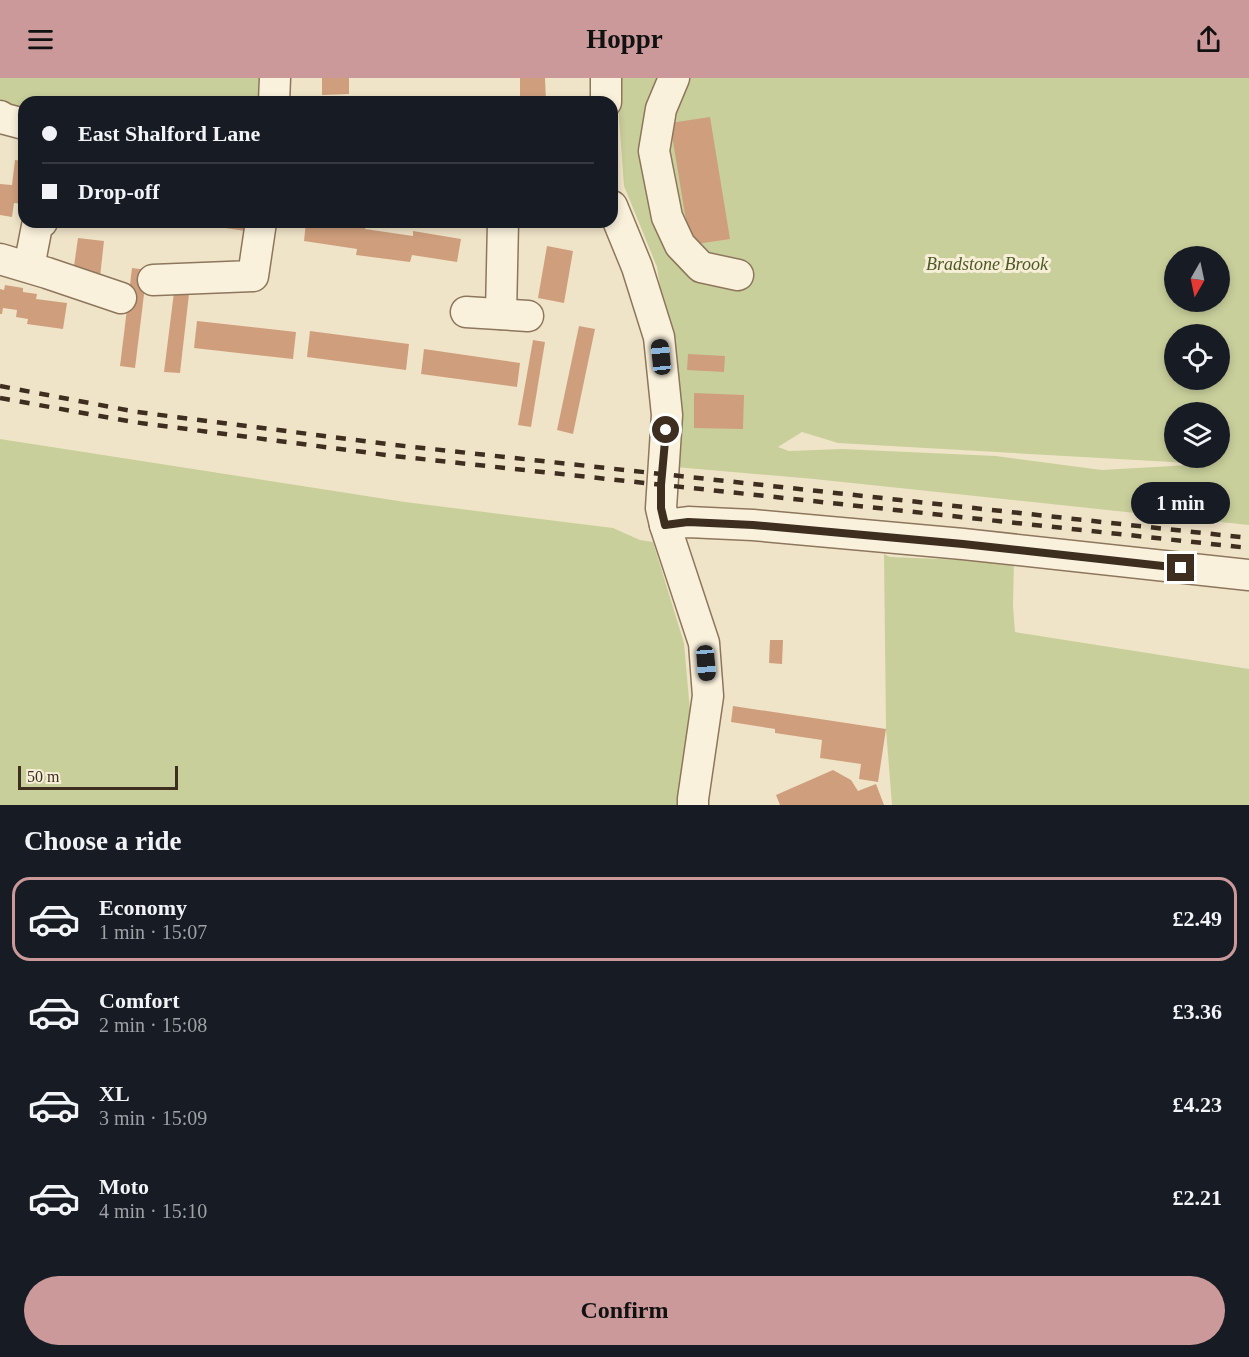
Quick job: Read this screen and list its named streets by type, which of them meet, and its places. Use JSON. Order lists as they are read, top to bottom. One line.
{"parks":["Bradstone Brook"],"scale_bar":"50 m","north":"bottom","page":{"header":"Hoppr","banner":["East Shalford Lane","Drop-off"],"bubble":"1 min","scale":"50 m","heading":"Choose a ride","list":[{"name":"Economy","note":"1 min · 15:07","value":"£2.49"},{"name":"Comfort","note":"2 min · 15:08","value":"£3.36"},{"name":"XL","note":"3 min · 15:09","value":"£4.23"},{"name":"Moto","note":"4 min · 15:10","value":"£2.21"}],"buttons":"Confirm"}}
